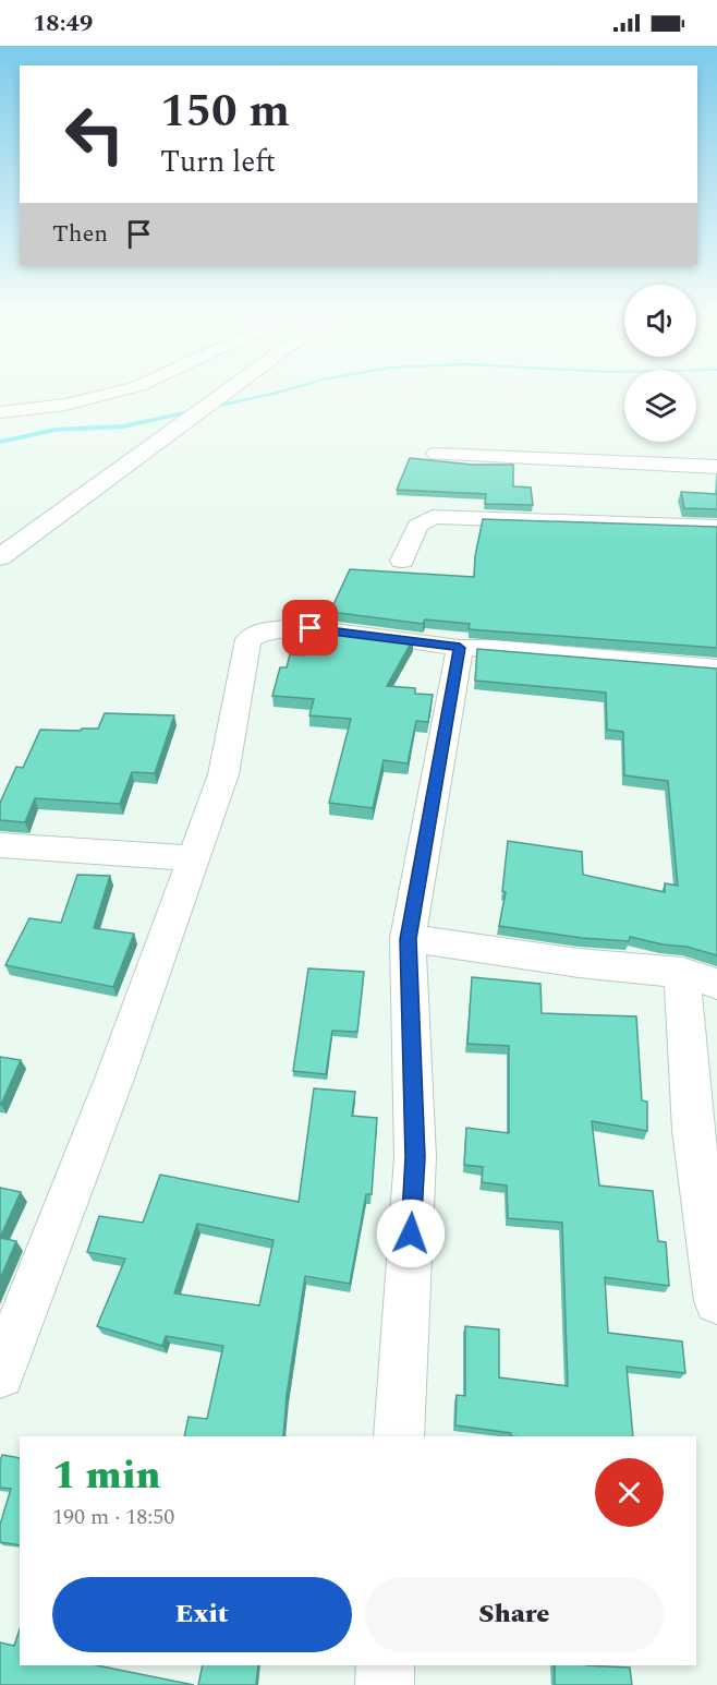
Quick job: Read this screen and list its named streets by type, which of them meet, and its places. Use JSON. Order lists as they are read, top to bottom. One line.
{"page":{"status":"18:49","turn":["150 m","Turn left"],"then":"Then","heading":["1 min","190 m · 18:50"],"buttons":["Exit","Share"]}}
